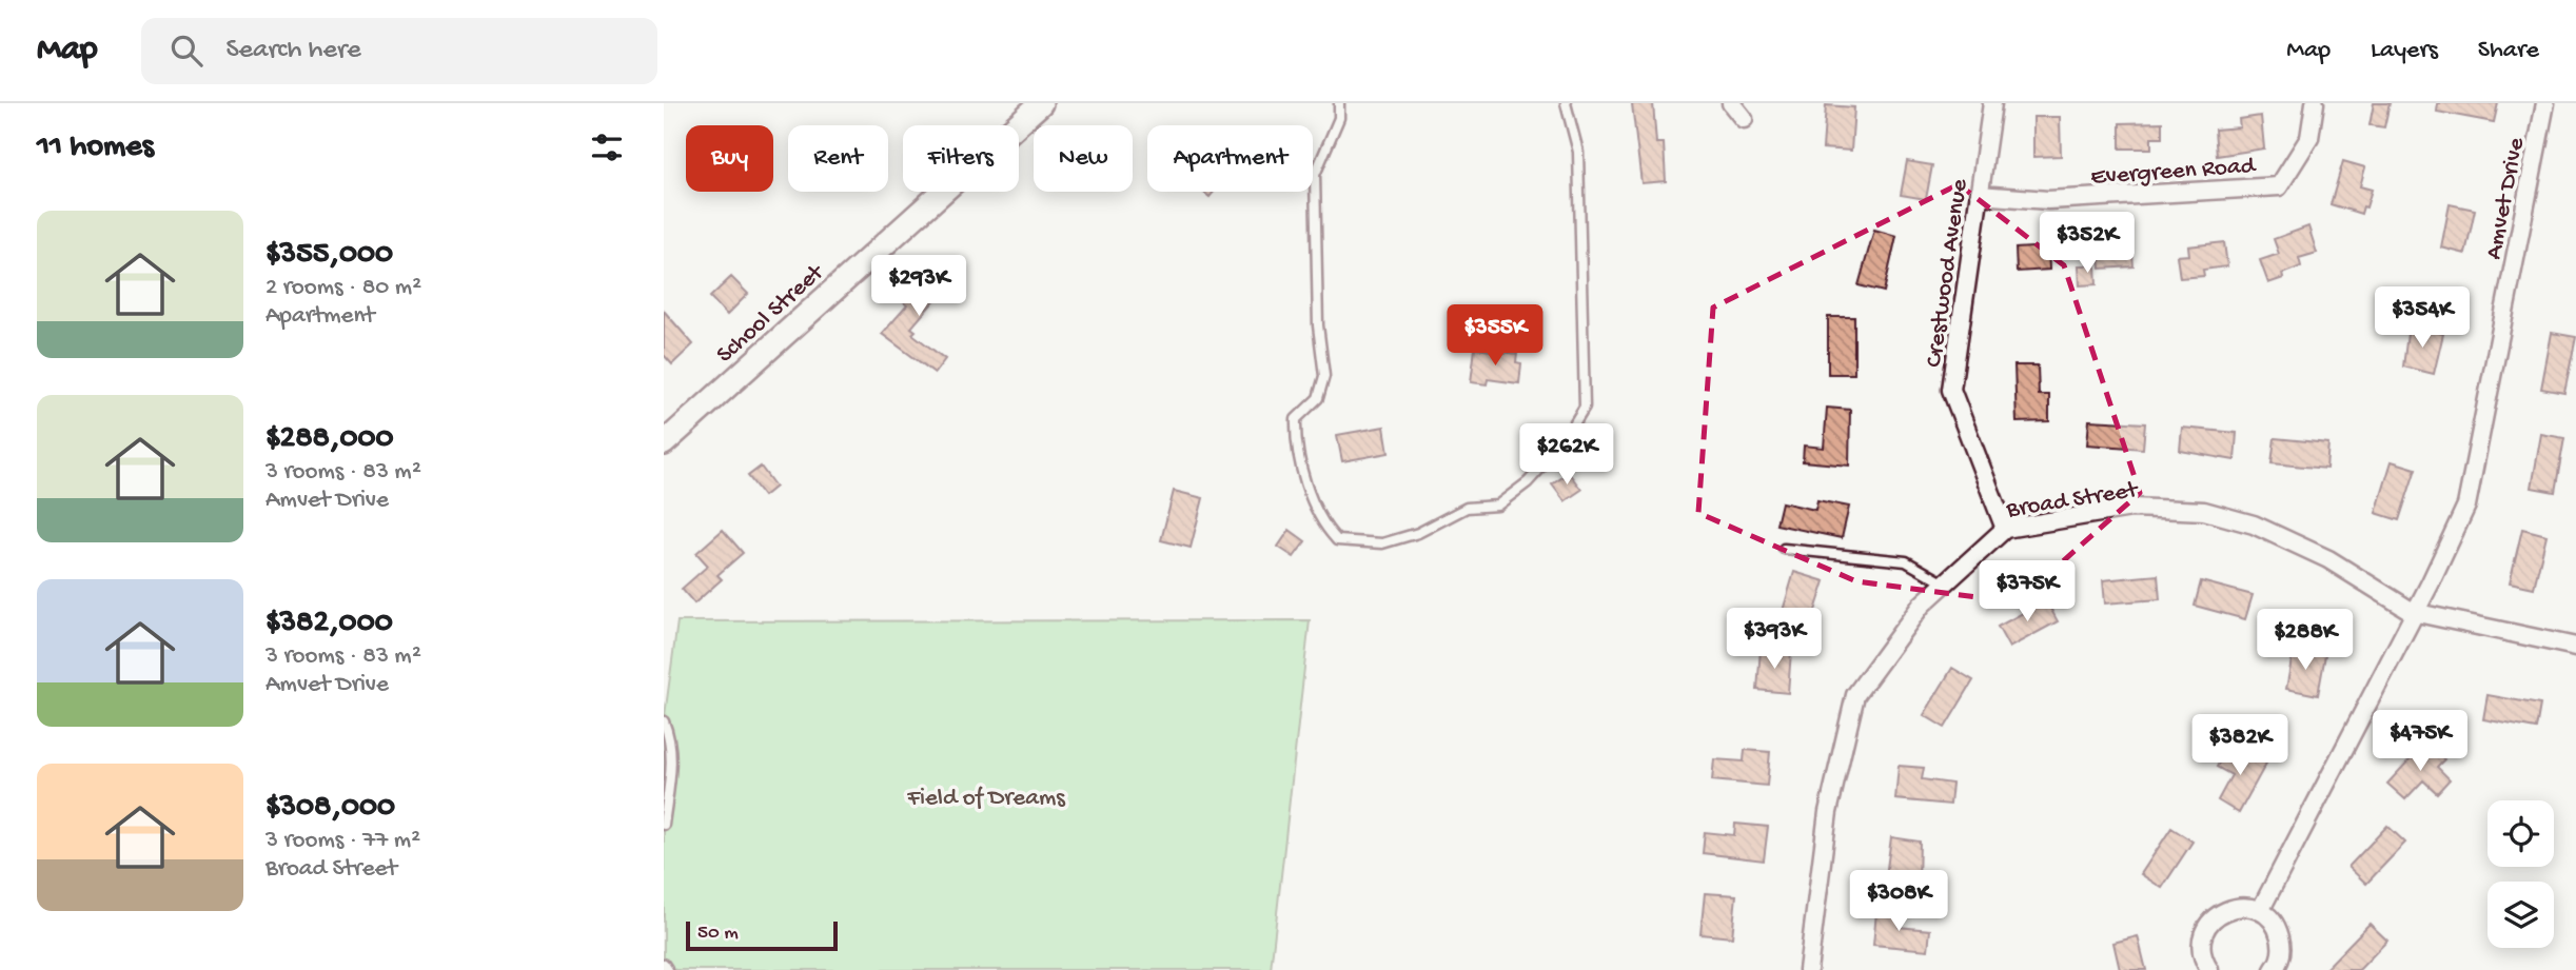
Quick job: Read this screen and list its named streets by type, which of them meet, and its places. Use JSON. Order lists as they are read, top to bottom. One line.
{"streets":{"street":["Evergreen Road","Amvet Drive","Crestwood Avenue","School Street","Broad Street"]},"crossings":[["Evergreen Road","Crestwood Avenue"],["Amvet Drive","Broad Street"],["Crestwood Avenue","Broad Street"]],"parks":["Field of Dreams"],"scale_bar":"50 m","page":{"header":"Map","search":"Search here","nav":["Map","Layers","Share"],"heading":"11 homes","chip":["Buy","Rent","Filters","New","Apartment"],"list":[{"name":"$355,000","note":"2 rooms · 80 m² · Apartment"},{"name":"$288,000","note":"3 rooms · 83 m² · Amvet Drive"},{"name":"$382,000","note":"3 rooms · 83 m² · Amvet Drive"},{"name":"$308,000","note":"3 rooms · 77 m² · Broad Street"}],"price":["$352K","$293K","$354K","$355K","$262K","$375K","$393K","$288K","$475K","$382K","$308K"],"scale":"50 m"}}
